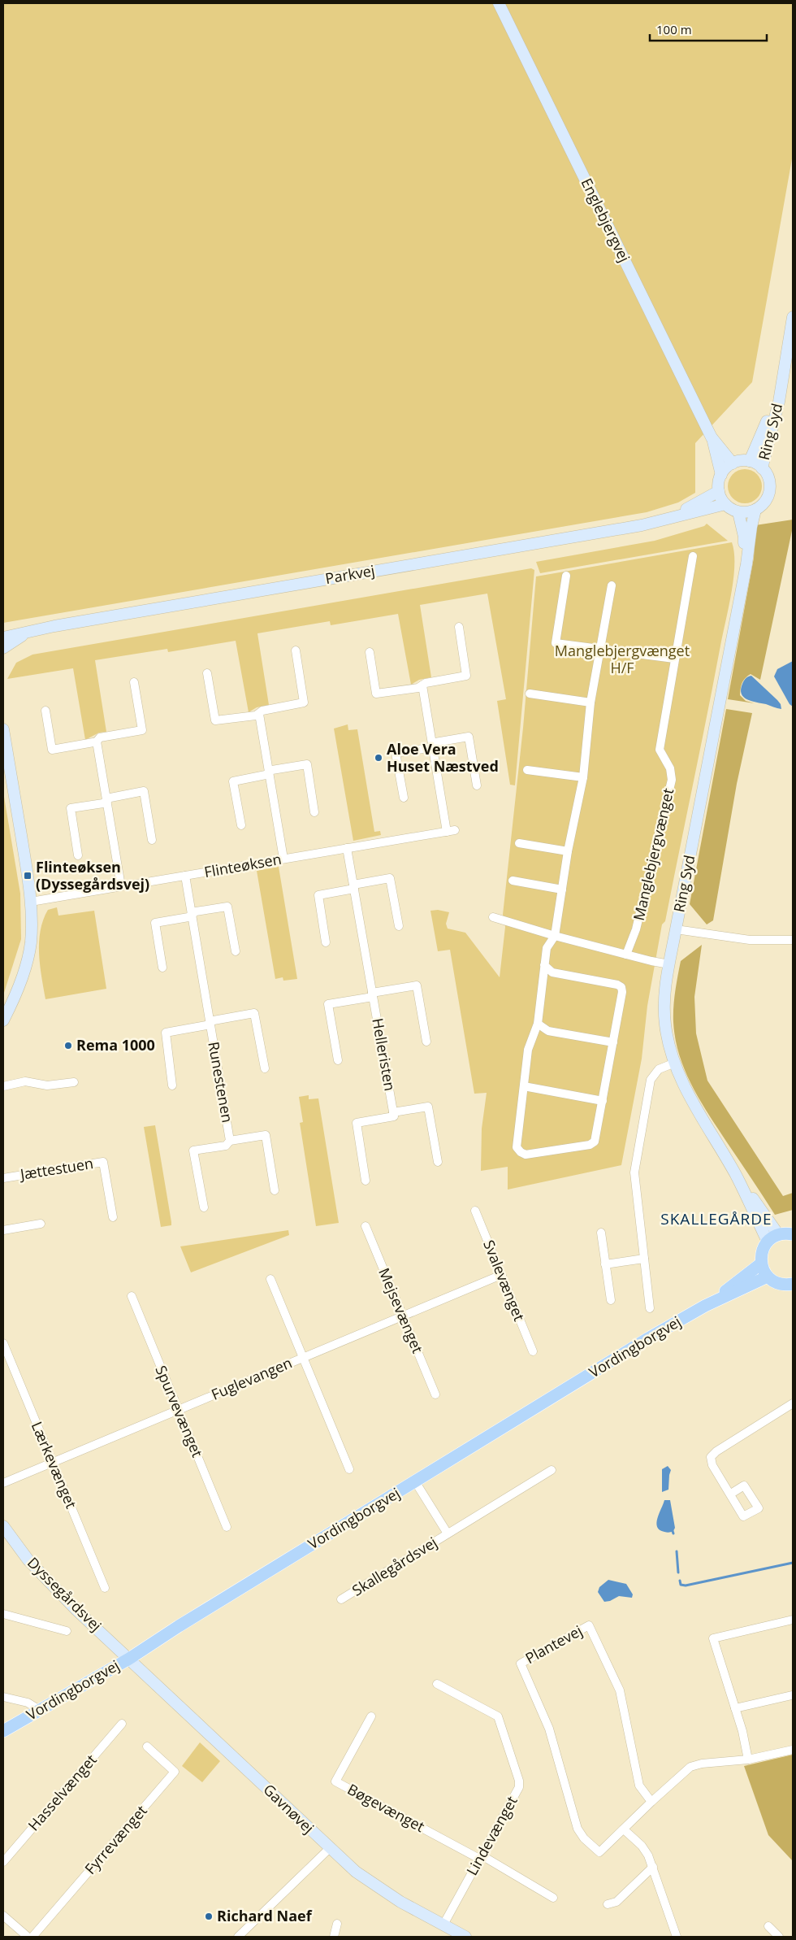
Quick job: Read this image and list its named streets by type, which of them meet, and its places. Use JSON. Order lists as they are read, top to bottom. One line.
{"streets":{"main road":["Vordingborgvej"],"street":["Englebjergvej","Ring Syd","Parkvej","Manglebjergvænget","Flinteøksen","Helleristen","Runestenen","Jættestuen","Svalevænget","Mejsevænget","Fuglevangen","Spurvevænget","Lærkevænget","Skallegårdsvej","Dyssegårdsvej","Plantevej","Hasselvænget","Bøgevænget","Gavnøvej","Lindevænget","Fyrrevænget"]},"crossings":[["Englebjergvej","Ring Syd"],["Englebjergvej","Parkvej"],["Ring Syd","Parkvej"],["Flinteøksen","Helleristen"],["Flinteøksen","Runestenen"],["Svalevænget","Fuglevangen"],["Mejsevænget","Fuglevangen"],["Vordingborgvej","Skallegårdsvej"],["Vordingborgvej","Dyssegårdsvej"],["Vordingborgvej","Gavnøvej"],["Fuglevangen","Spurvevænget"],["Fuglevangen","Lærkevænget"],["Dyssegårdsvej","Gavnøvej"],["Bøgevænget","Lindevænget"],["Gavnøvej","Lindevænget"]],"districts":["SKALLEGÅRDE"],"parks":["Manglebjergvænget H/F"],"places":{"other":["Aloe Vera Huset Næstved","Rema 1000","Richard Naef"],"transit":["Flinteøksen (Dyssegårdsvej)"]},"scale_bar":"100 m"}
